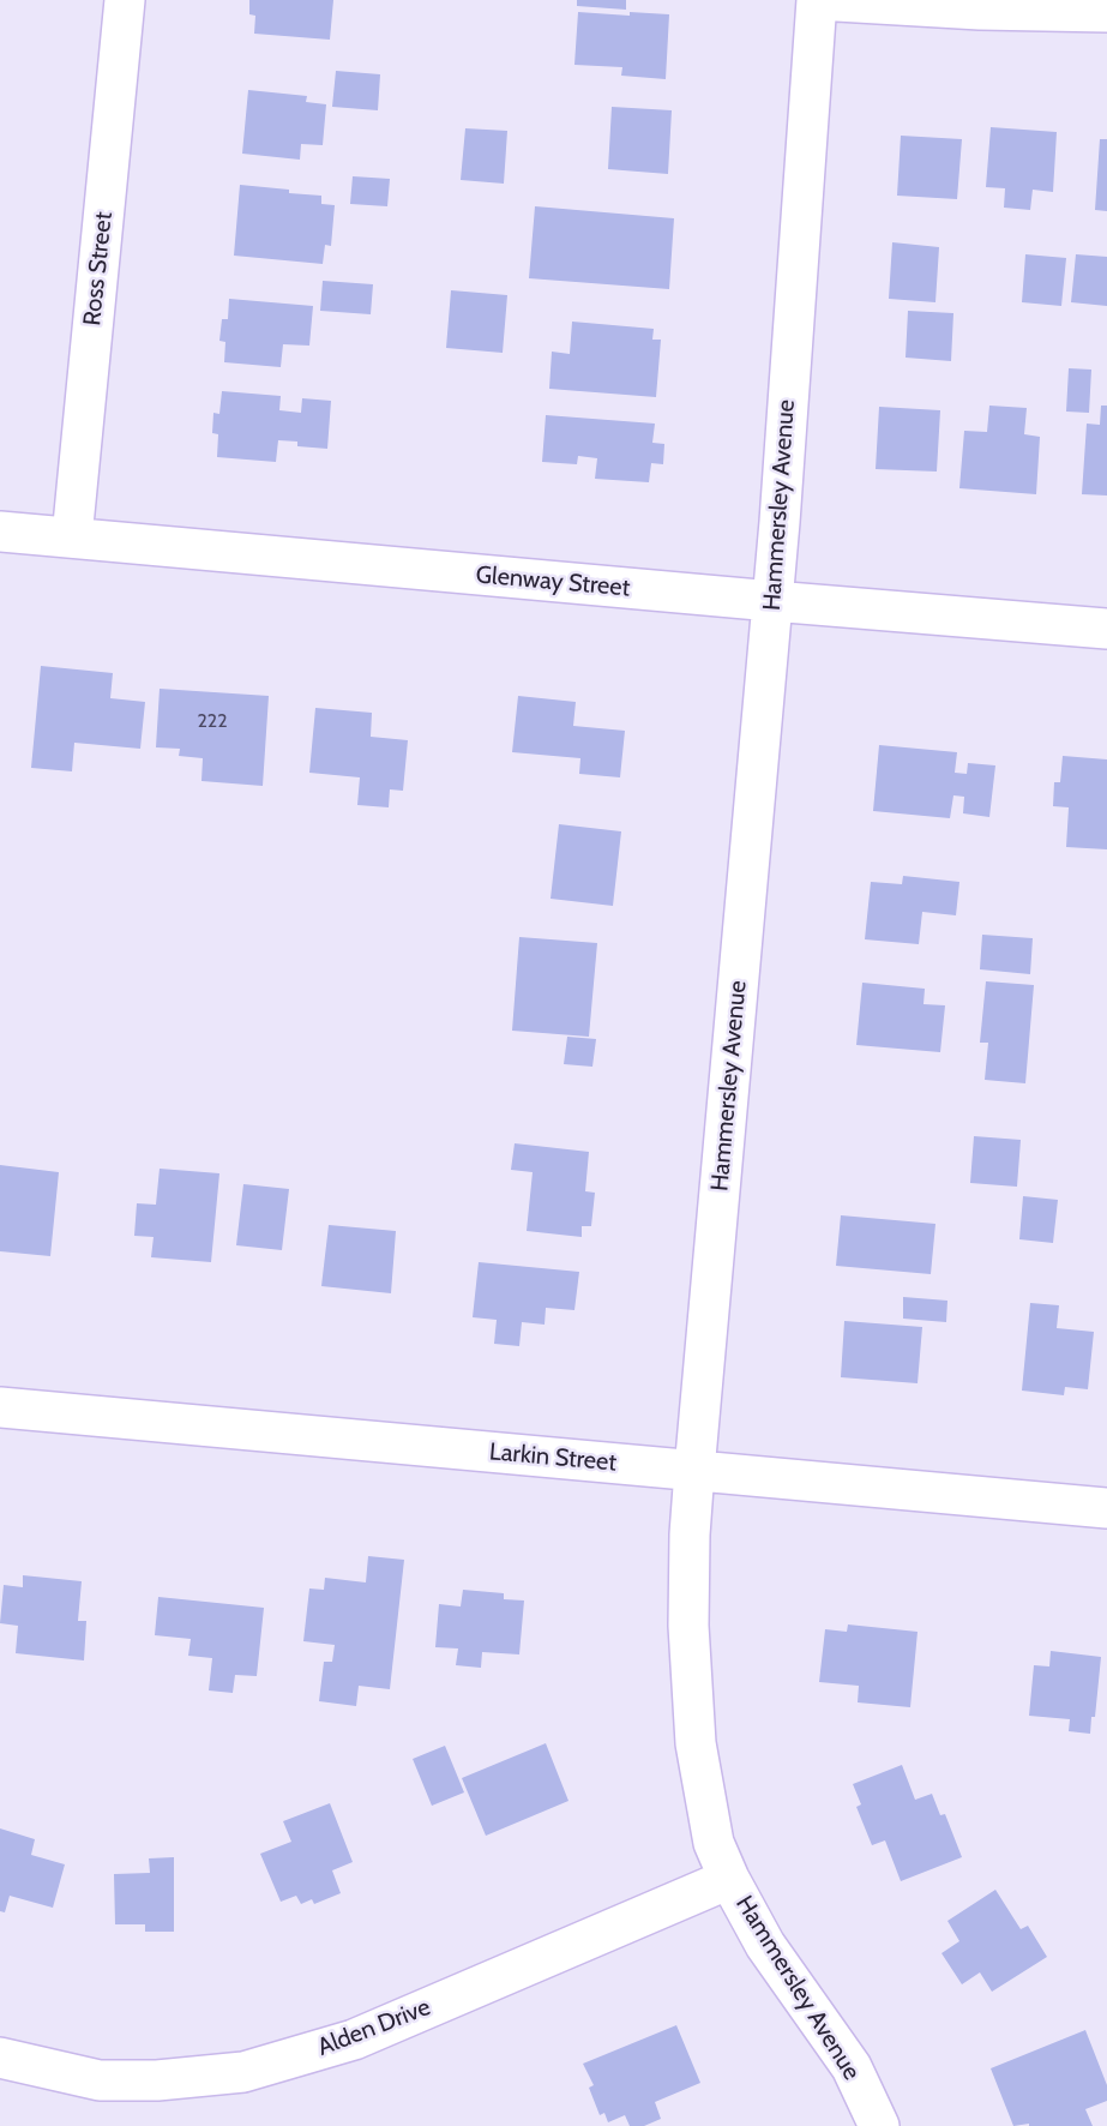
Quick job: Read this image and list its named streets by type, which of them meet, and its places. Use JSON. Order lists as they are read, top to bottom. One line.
{"streets":{"street":["Ross Street","Hammersley Avenue","Glenway Street","Larkin Street","Alden Drive"]},"crossings":[["Ross Street","Glenway Street"],["Hammersley Avenue","Glenway Street"],["Hammersley Avenue","Larkin Street"],["Hammersley Avenue","Alden Drive"]],"house_numbers":["222"]}
